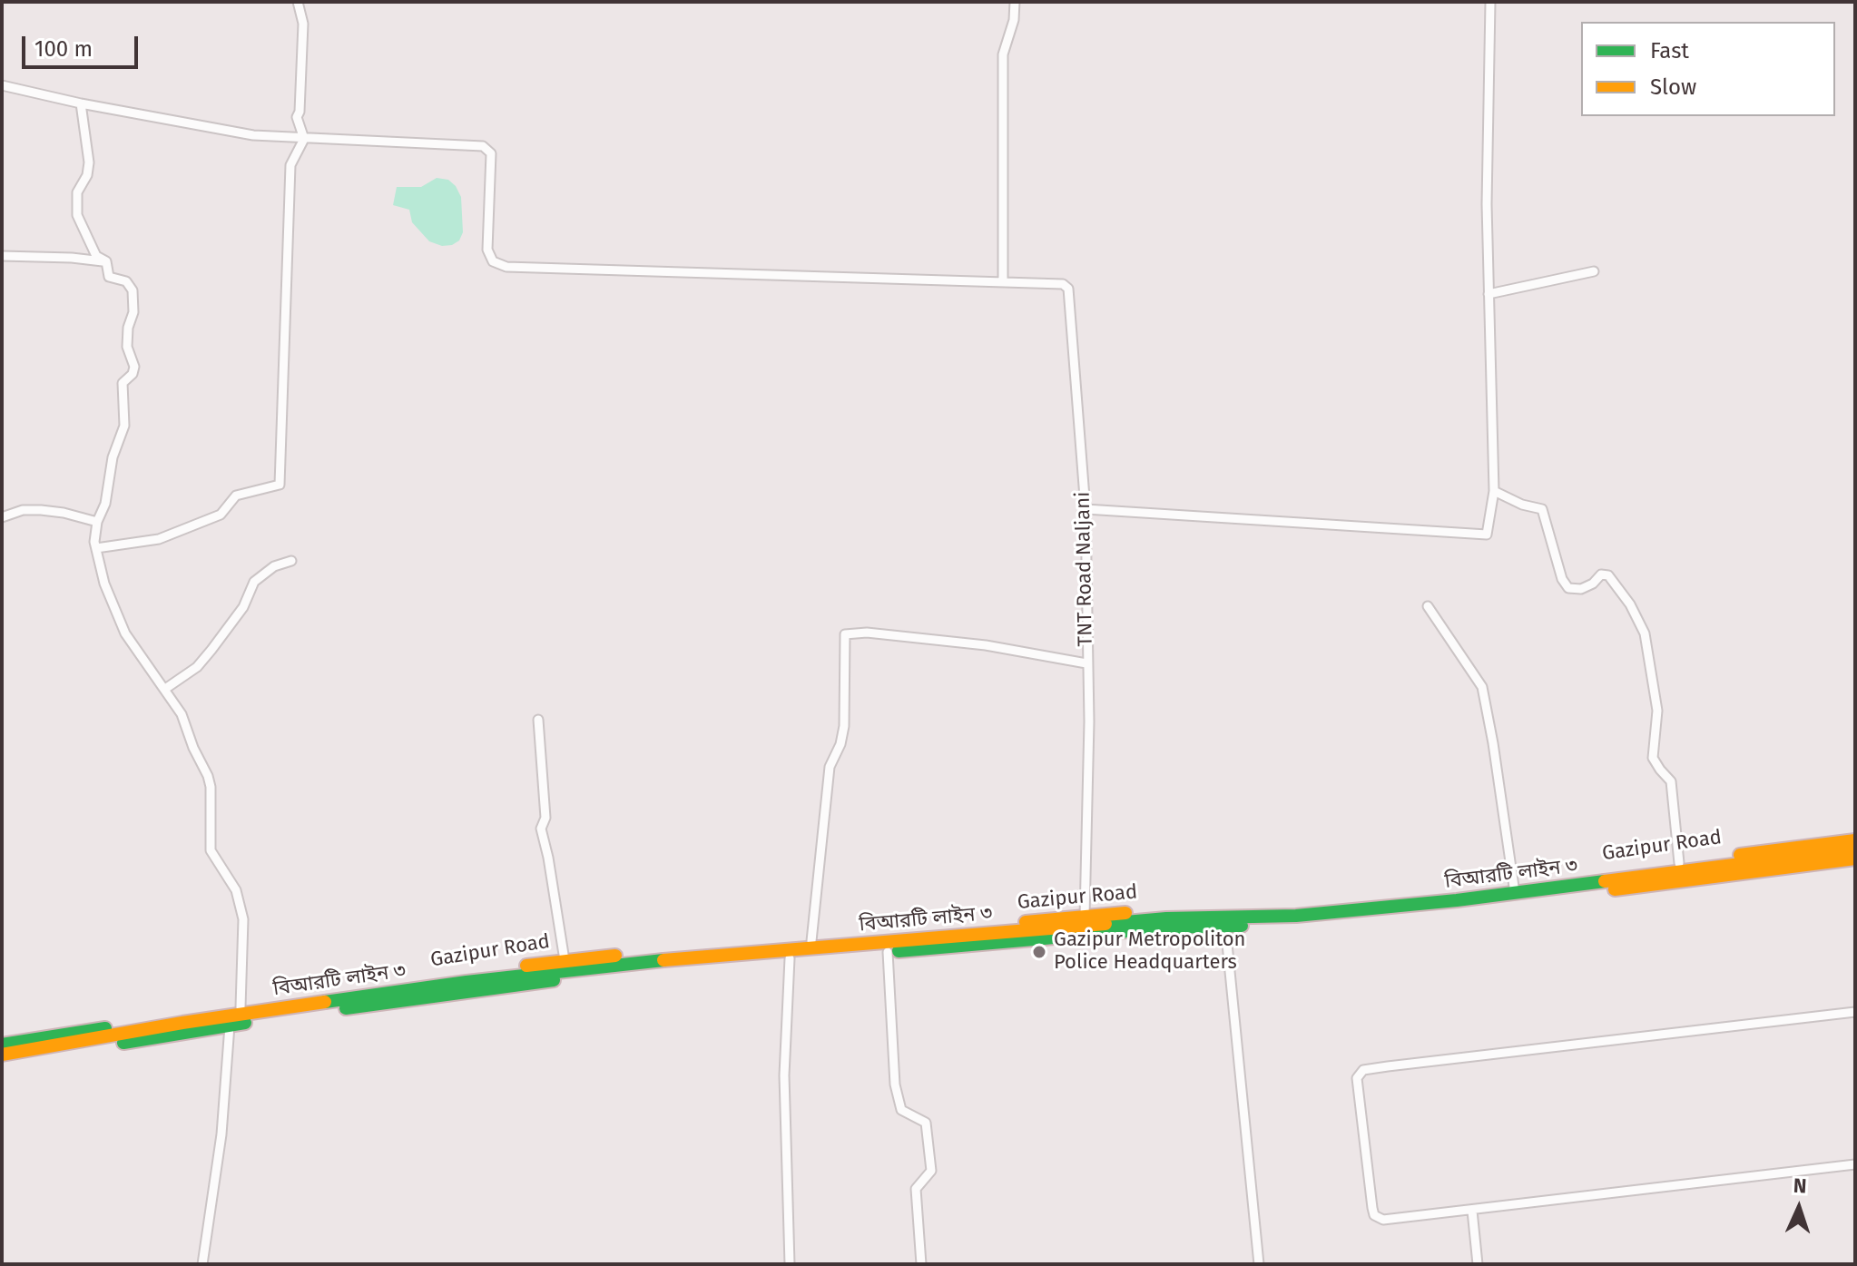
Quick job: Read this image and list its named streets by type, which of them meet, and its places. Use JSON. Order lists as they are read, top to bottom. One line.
{"streets":{"main road":["Gazipur Road","বিআরটি লাইন ৩"],"street":["TNT Road Naljani"]},"crossings":[["TNT Road Naljani","Gazipur Road"]],"places":["Gazipur Metropoliton Police Headquarters"],"legend":["Fast","Slow"],"scale_bar":"100 m","north":"top"}
